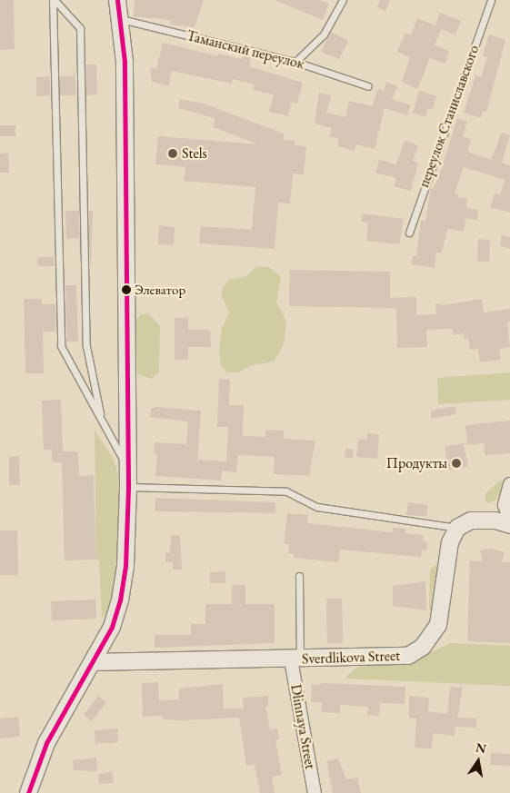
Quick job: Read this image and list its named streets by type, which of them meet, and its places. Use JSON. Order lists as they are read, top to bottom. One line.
{"streets":{"street":["Sverdlikova Street","Dlinnaya Street"],"lane":["Таманский переулок","переулок Станиславского"]},"crossings":[["Sverdlikova Street","Dlinnaya Street"]],"places":["Stels","Элеватор","Продукты"],"north":"top"}
